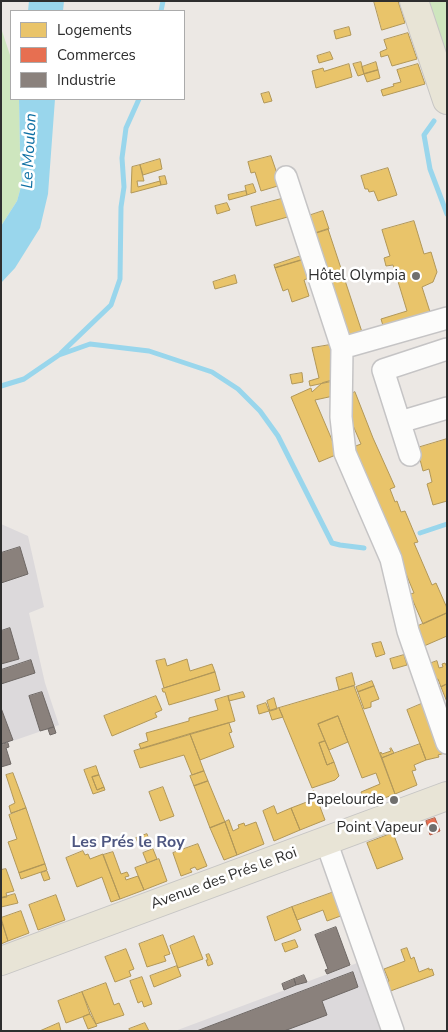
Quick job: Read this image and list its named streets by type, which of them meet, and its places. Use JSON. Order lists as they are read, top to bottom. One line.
{"streets":{"main road":["Avenue des Prés le Roi"]},"districts":["Les Prés le Roy"],"water":["Le Moulon"],"places":["Hôtel Olympia","Papelourde","Point Vapeur"],"legend":["Logements","Commerces","Industrie"]}
